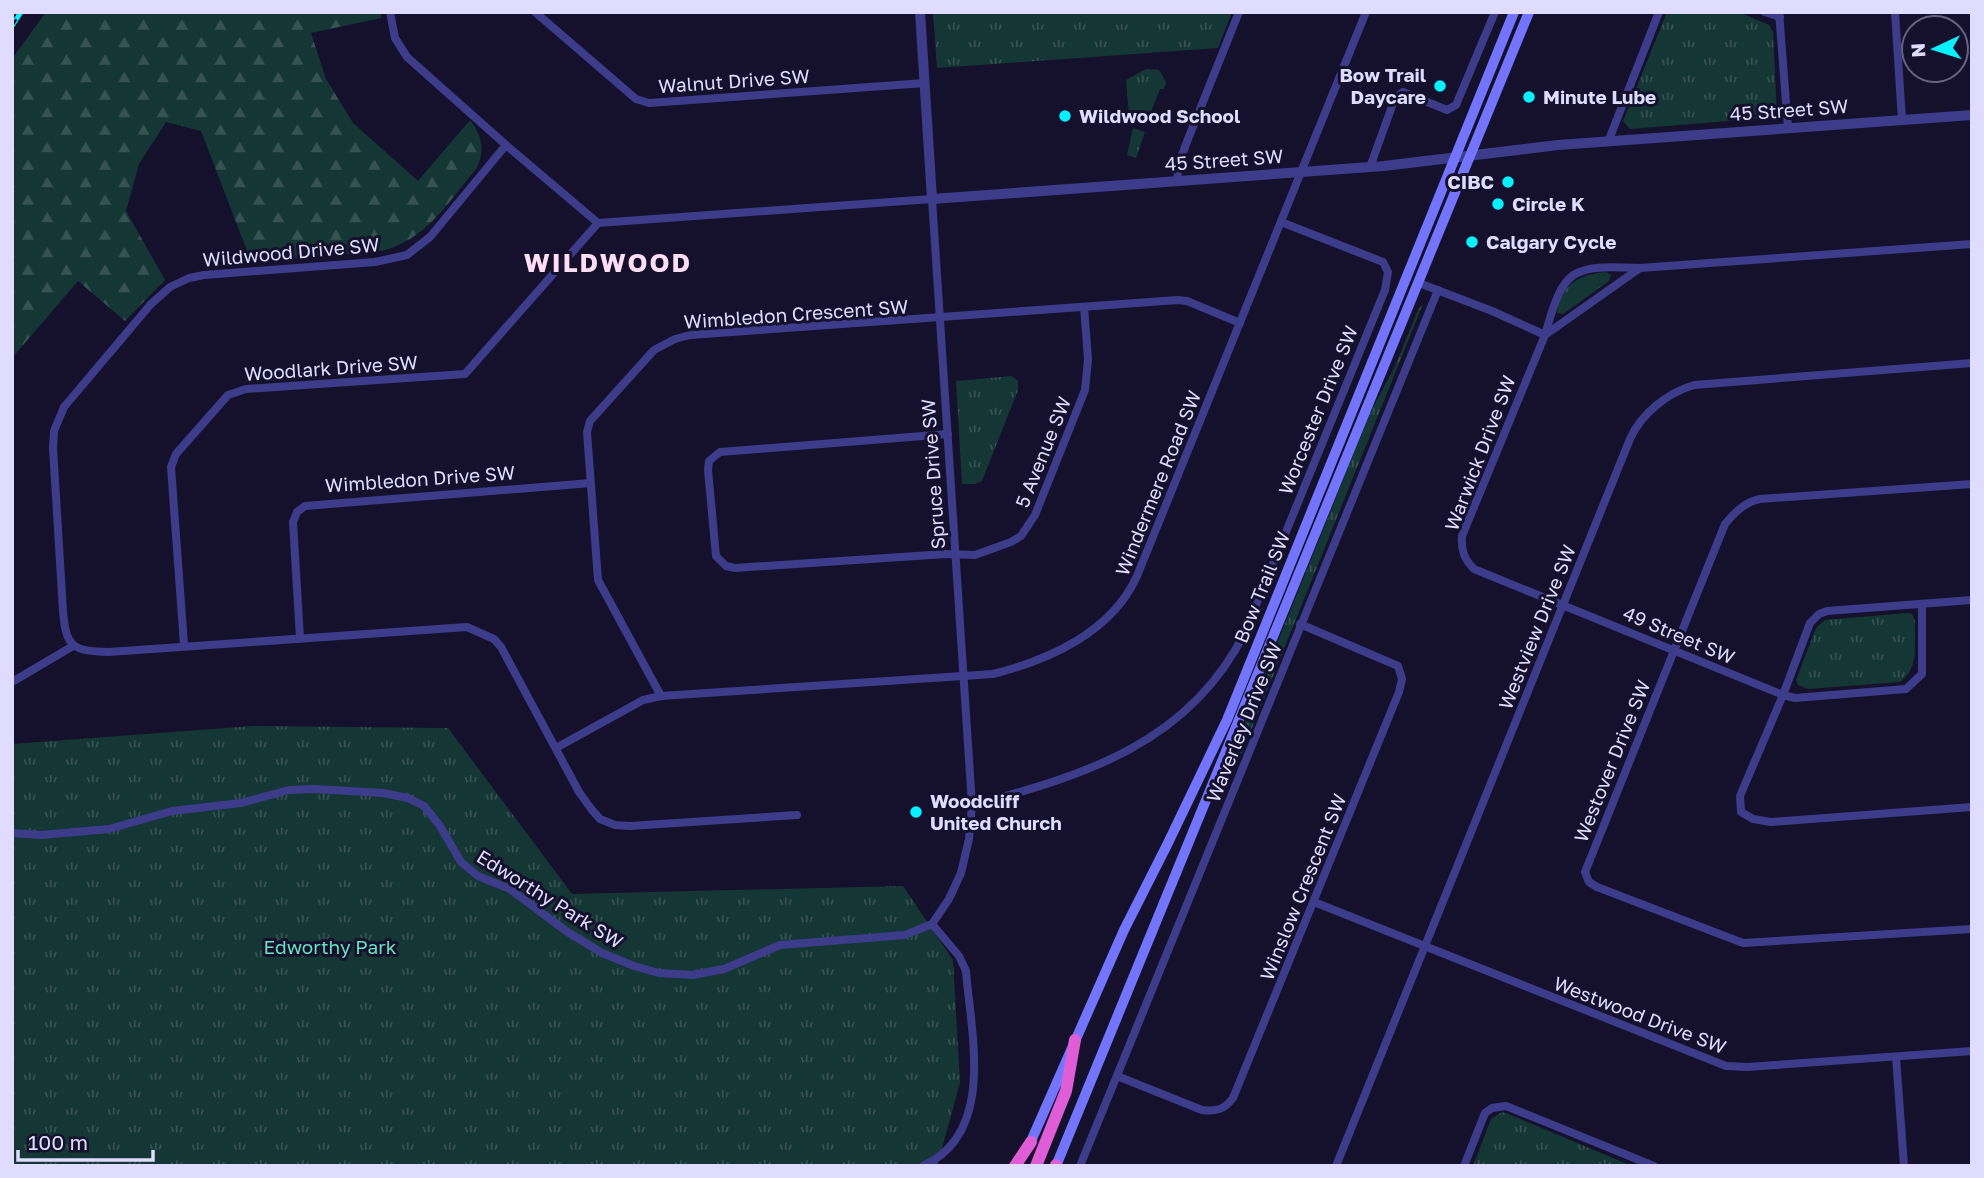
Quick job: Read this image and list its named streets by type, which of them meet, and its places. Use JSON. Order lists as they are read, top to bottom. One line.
{"streets":{"main road":["Bow Trail SW"],"street":["Walnut Drive SW","45 Street SW","Wildwood Drive SW","Wimbledon Crescent SW","Woodlark Drive SW","Worcester Drive SW","5 Avenue SW","Warwick Drive SW","Spruce Drive SW","Wimbledon Drive SW","Windermere Road SW","Westview Drive SW","49 Street SW","Waverley Drive SW","Westover Drive SW","Winslow Crescent SW","Edworthy Park SW","Westwood Drive SW"]},"crossings":[["Walnut Drive SW","Spruce Drive SW"],["45 Street SW","Woodlark Drive SW"],["45 Street SW","Spruce Drive SW"],["45 Street SW","Windermere Road SW"],["45 Street SW","Bow Trail SW"],["Wimbledon Crescent SW","5 Avenue SW"],["Wimbledon Crescent SW","Spruce Drive SW"],["Wimbledon Crescent SW","Wimbledon Drive SW"],["Wimbledon Crescent SW","Windermere Road SW"],["Worcester Drive SW","Spruce Drive SW"],["Worcester Drive SW","Windermere Road SW"],["5 Avenue SW","Spruce Drive SW"],["Warwick Drive SW","Westview Drive SW"],["Warwick Drive SW","49 Street SW"],["Spruce Drive SW","Windermere Road SW"],["Spruce Drive SW","Edworthy Park SW"],["Westview Drive SW","49 Street SW"],["Westview Drive SW","Westwood Drive SW"],["49 Street SW","Westover Drive SW"],["Waverley Drive SW","Winslow Crescent SW"],["Winslow Crescent SW","Westwood Drive SW"]],"districts":["WILDWOOD"],"parks":["Edworthy Park"],"places":["Bow Trail Daycare","Minute Lube","Wildwood School","CIBC","Circle K","Calgary Cycle","Woodcliff United Church"],"scale_bar":"100 m","north":"left"}
